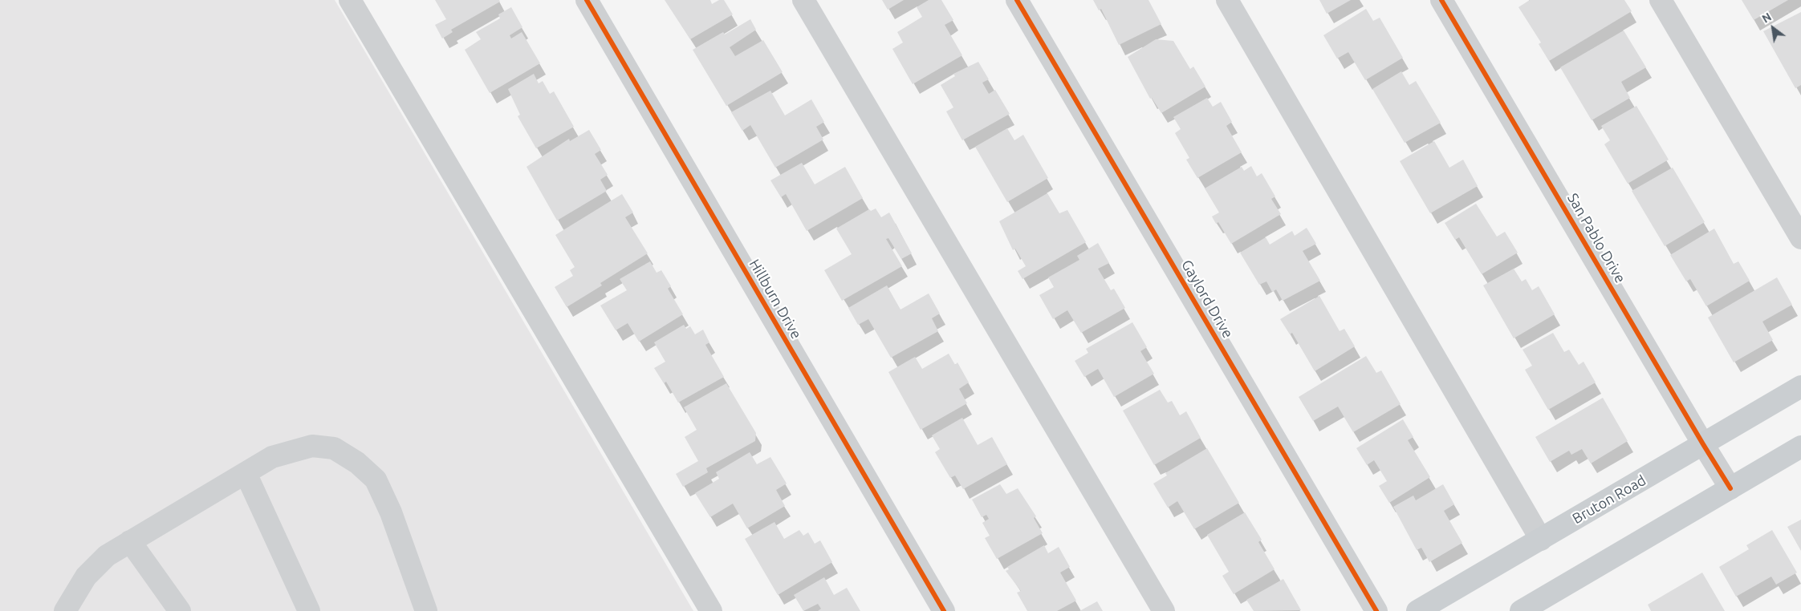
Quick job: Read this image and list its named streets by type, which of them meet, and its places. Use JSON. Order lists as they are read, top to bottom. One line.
{"streets":{"main road":["Bruton Road"],"street":["San Pablo Drive","Hillburn Drive","Gaylord Drive"]},"crossings":[["San Pablo Drive","Bruton Road"]],"north":"top left"}
